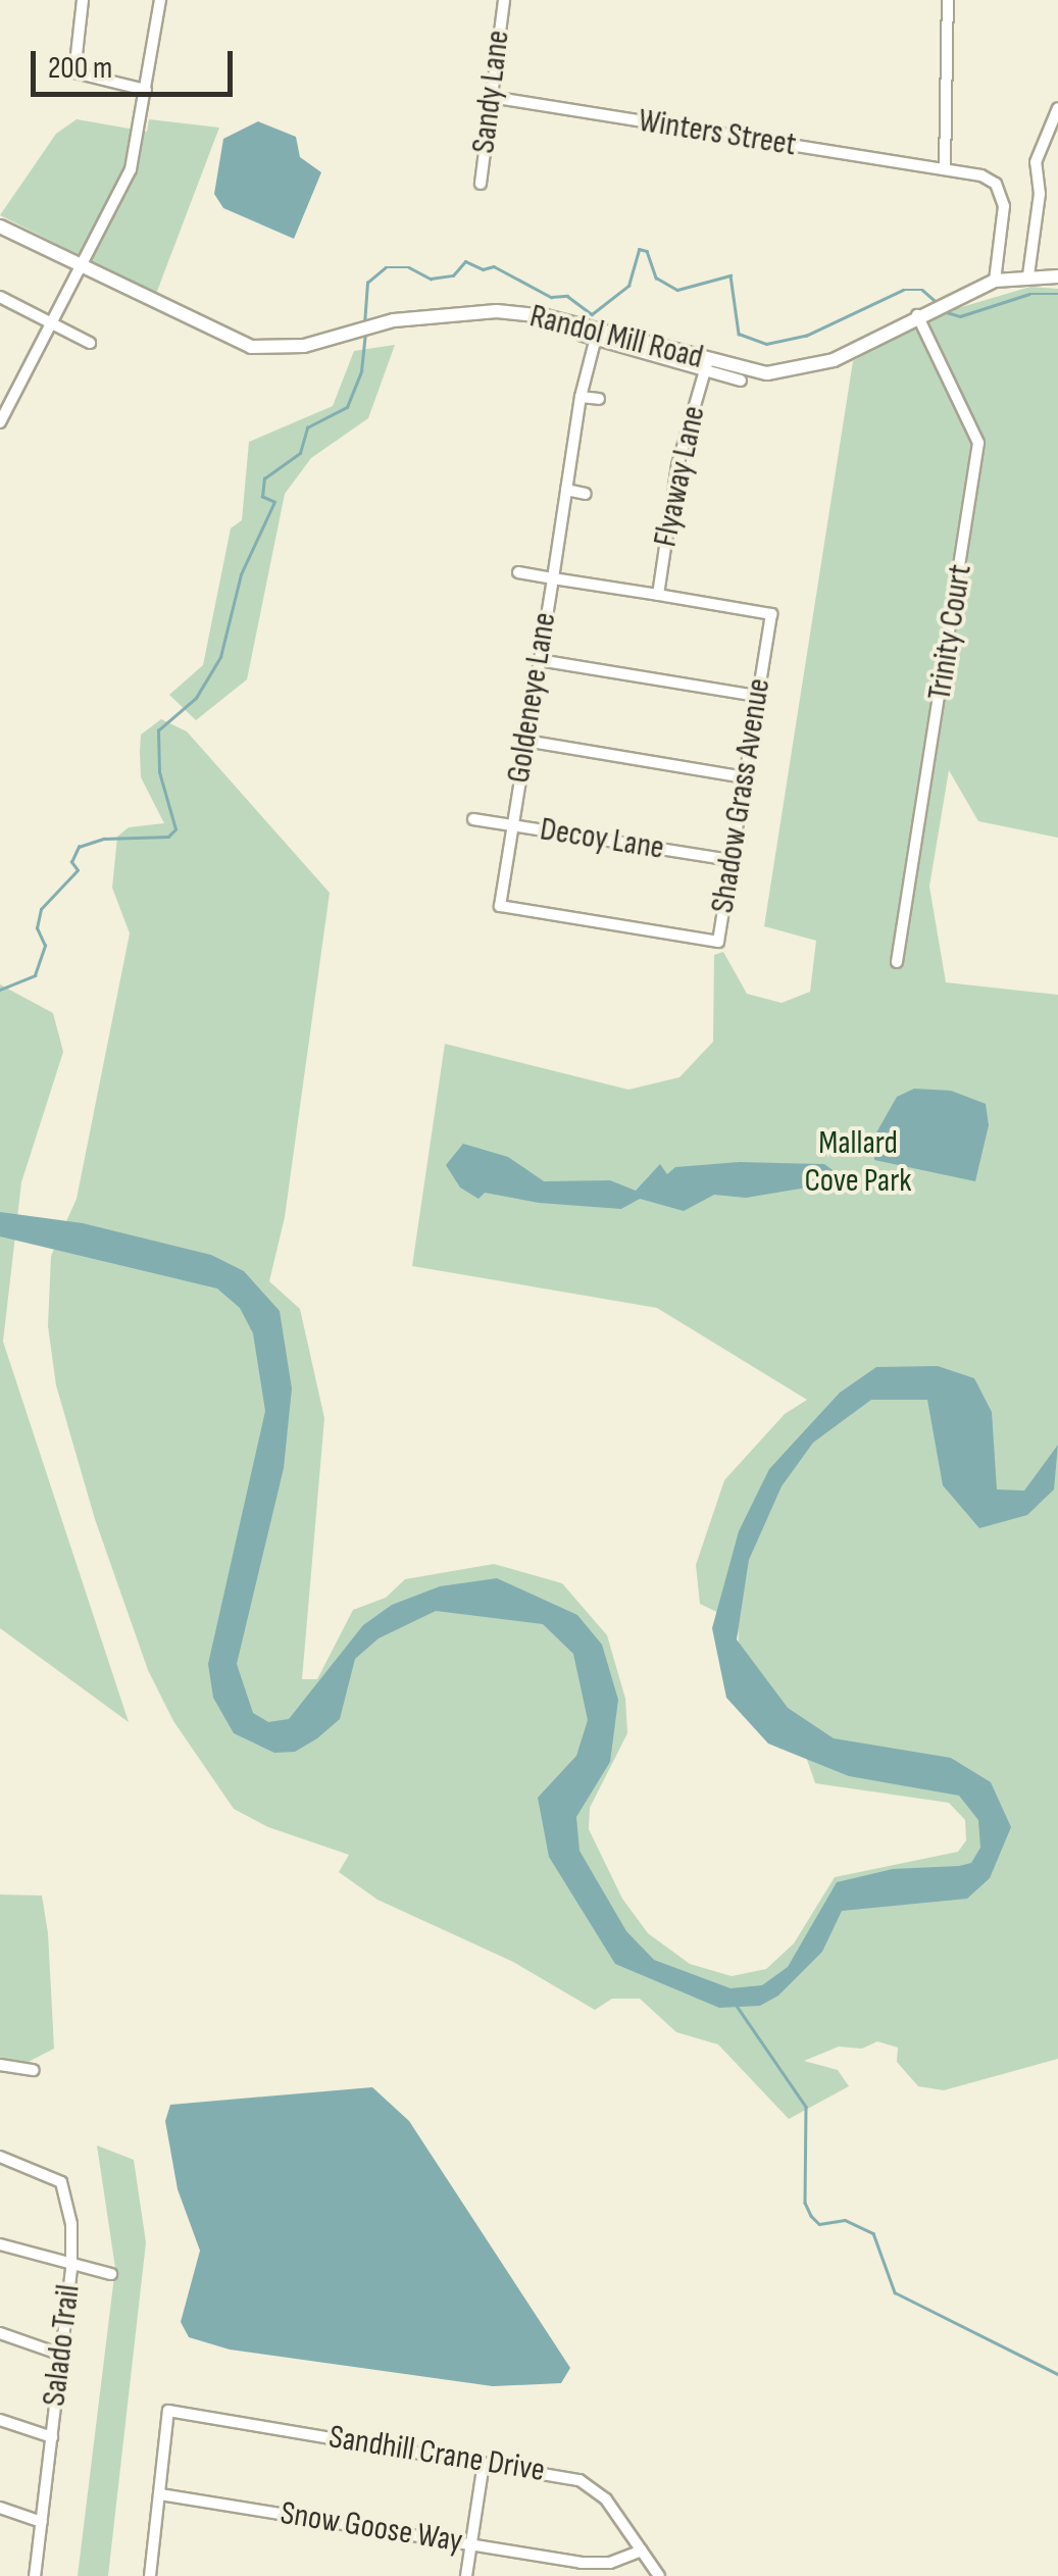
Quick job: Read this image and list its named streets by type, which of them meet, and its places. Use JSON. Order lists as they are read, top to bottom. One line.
{"streets":{"main road":["Randol Mill Road"],"street":["Sandy Lane","Winters Street","Flyaway Lane","Trinity Court","Goldeneye Lane","Shadow Grass Avenue","Decoy Lane","Salado Trail","Sandhill Crane Drive","Snow Goose Way"]},"crossings":[["Sandy Lane","Winters Street"],["Winters Street","Randol Mill Road"],["Randol Mill Road","Flyaway Lane"],["Randol Mill Road","Trinity Court"],["Randol Mill Road","Goldeneye Lane"],["Flyaway Lane","Shadow Grass Avenue"],["Goldeneye Lane","Shadow Grass Avenue"],["Goldeneye Lane","Decoy Lane"],["Shadow Grass Avenue","Decoy Lane"],["Sandhill Crane Drive","Snow Goose Way"]],"parks":["Mallard Cove Park"],"scale_bar":"200 m"}
